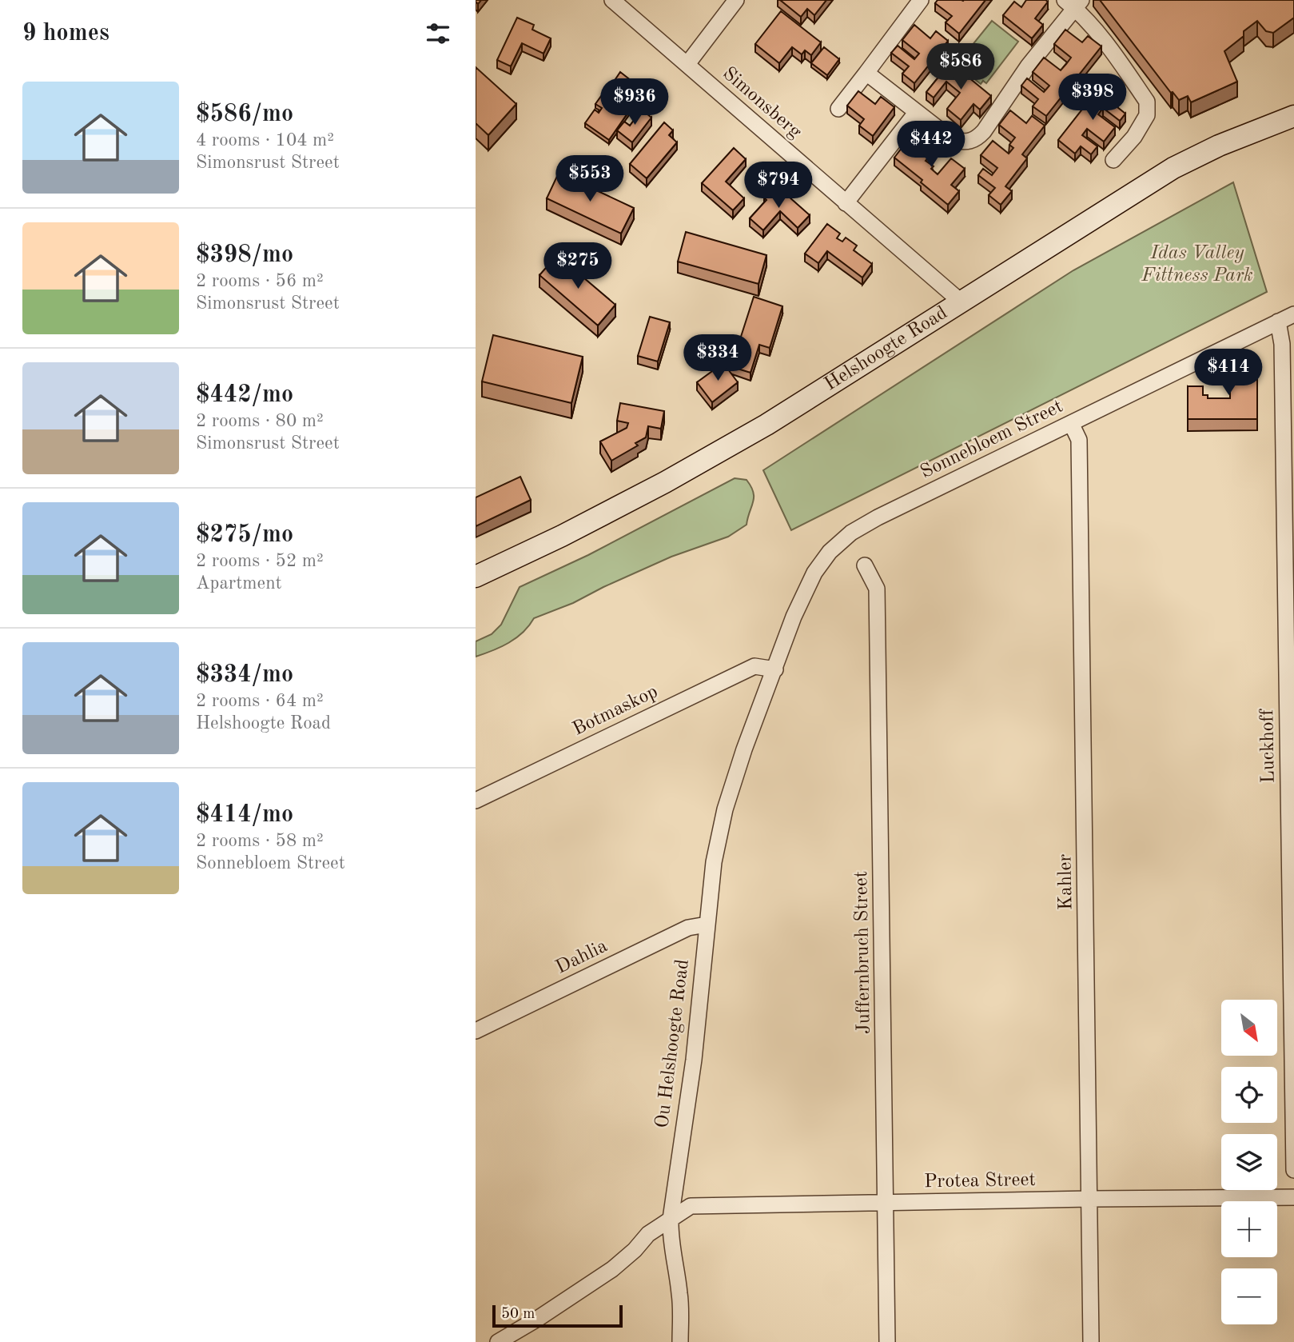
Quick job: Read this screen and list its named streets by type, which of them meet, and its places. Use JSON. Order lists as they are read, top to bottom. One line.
{"streets":{"main road":["Helshoogte Road"],"street":["Simonsberg","Sonnebloem Street","Botmaskop","Luckhoff","Kahler","Juffernbruch Street","Dahlia","Ou Helshoogte Road","Protea Street"]},"crossings":[["Simonsberg","Helshoogte Road"],["Sonnebloem Street","Botmaskop"],["Sonnebloem Street","Luckhoff"],["Sonnebloem Street","Kahler"],["Sonnebloem Street","Ou Helshoogte Road"],["Botmaskop","Ou Helshoogte Road"],["Kahler","Protea Street"],["Juffernbruch Street","Protea Street"],["Dahlia","Ou Helshoogte Road"],["Ou Helshoogte Road","Protea Street"]],"parks":["Idas Valley Fittness Park"],"scale_bar":"50 m","north":"bottom right","page":{"heading":"9 homes","price":["$586","$398","$936","$442","$553","$794","$275","$334","$414"],"list":[{"name":"$586/mo","note":"4 rooms · 104 m² · Simonsrust Street"},{"name":"$398/mo","note":"2 rooms · 56 m² · Simonsrust Street"},{"name":"$442/mo","note":"2 rooms · 80 m² · Simonsrust Street"},{"name":"$275/mo","note":"2 rooms · 52 m² · Apartment"},{"name":"$334/mo","note":"2 rooms · 64 m² · Helshoogte Road"},{"name":"$414/mo","note":"2 rooms · 58 m² · Sonnebloem Street"}],"map_buttons":["+","−"],"scale":"50 m"}}
